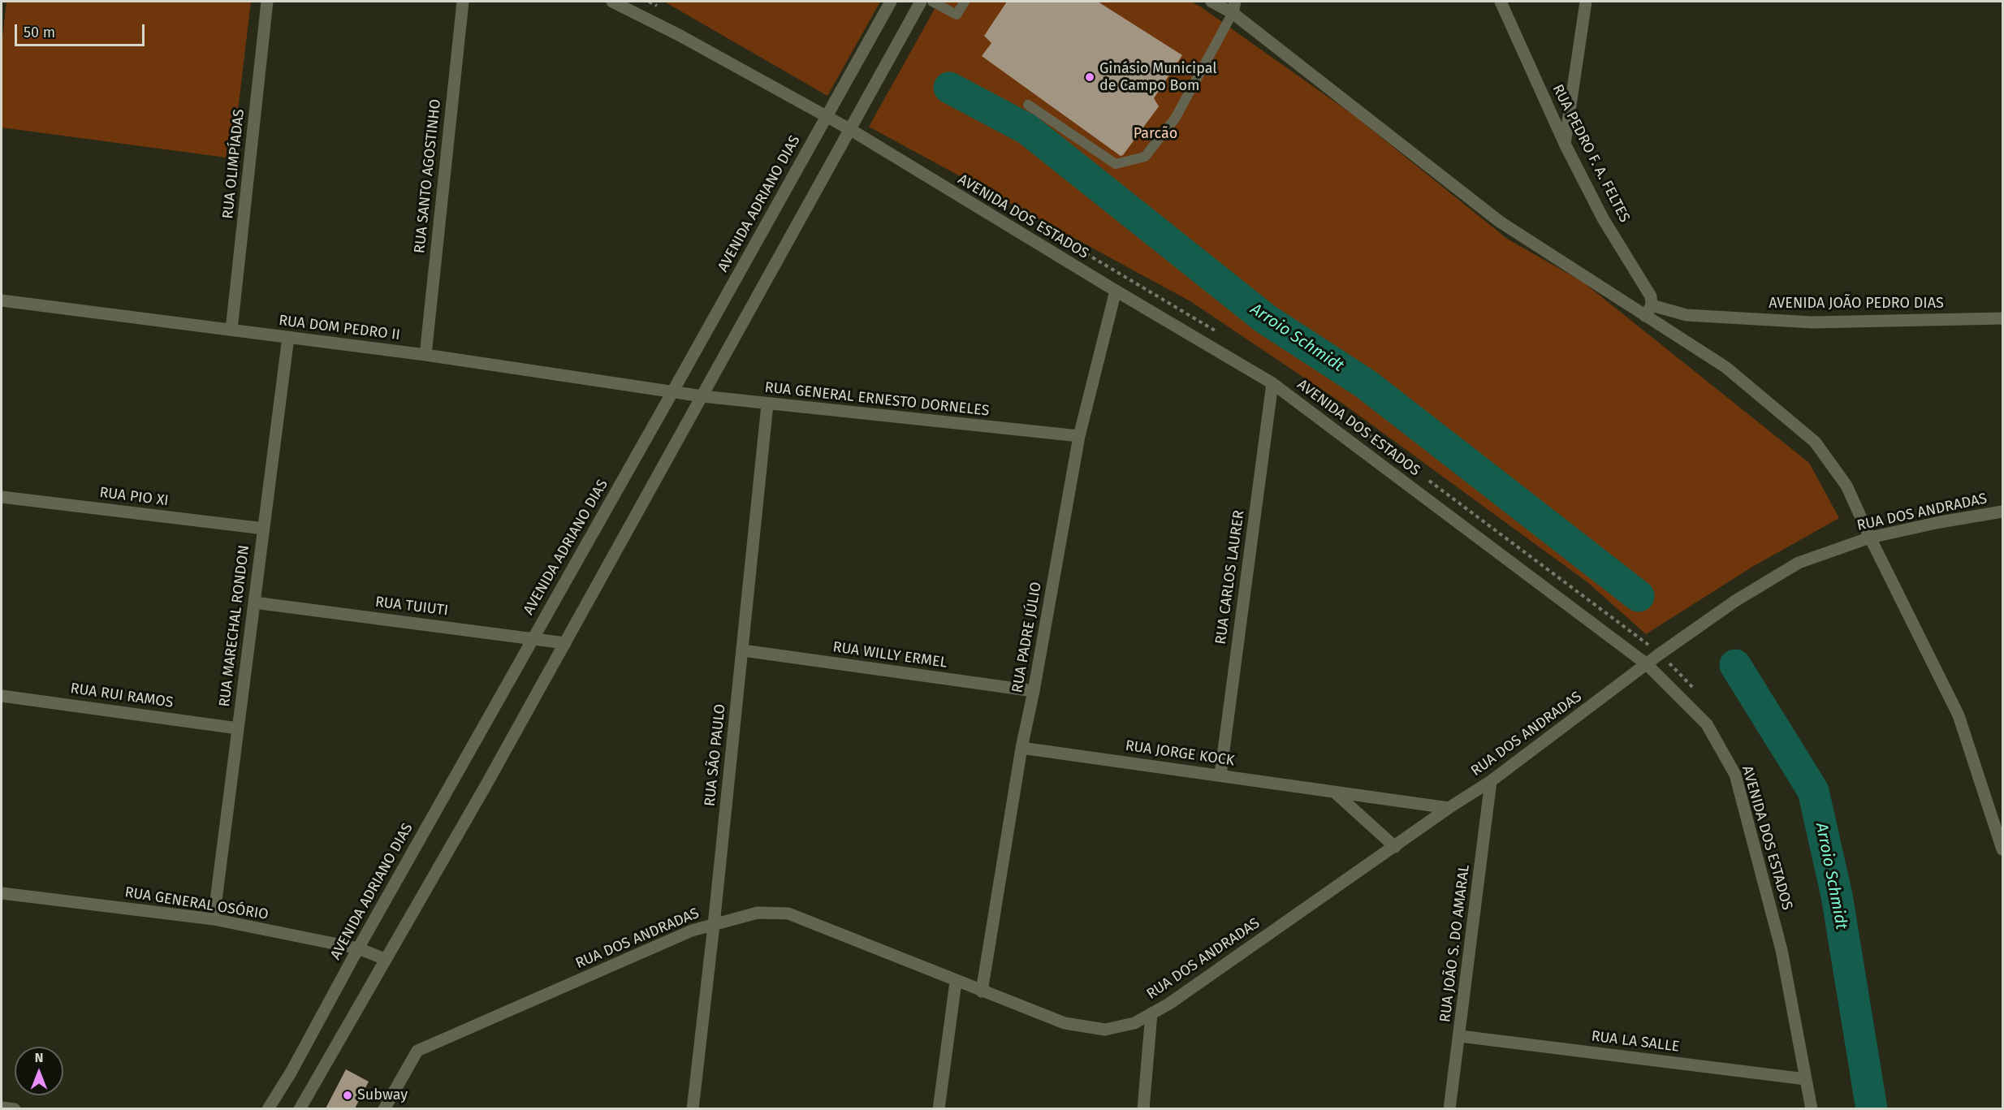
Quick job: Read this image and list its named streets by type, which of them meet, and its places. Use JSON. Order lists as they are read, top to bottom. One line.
{"streets":{"street":["RUA PEDRO F. A. FELTES","RUA OLIMPÍADAS","RUA SANTO AGOSTINHO","AVENIDA ADRIANO DIAS","AVENIDA DOS ESTADOS","AVENIDA JOÃO PEDRO DIAS","RUA DOM PEDRO II","RUA GENERAL ERNESTO DORNELES","RUA PIO XI","RUA DOS ANDRADAS","RUA CARLOS LAURER","RUA TUIUTI","RUA MARECHAL RONDON","RUA PADRE JÚLIO","RUA WILLY ERMEL","RUA RUI RAMOS","RUA JORGE KOCK","RUA SÃO PAULO","RUA GENERAL OSÓRIO","RUA JOÃO S. DO AMARAL","RUA LA SALLE"]},"crossings":[["RUA PEDRO F. A. FELTES","AVENIDA JOÃO PEDRO DIAS"],["RUA OLIMPÍADAS","RUA DOM PEDRO II"],["RUA SANTO AGOSTINHO","RUA DOM PEDRO II"],["AVENIDA ADRIANO DIAS","AVENIDA DOS ESTADOS"],["AVENIDA ADRIANO DIAS","RUA DOM PEDRO II"],["AVENIDA ADRIANO DIAS","RUA GENERAL ERNESTO DORNELES"],["AVENIDA ADRIANO DIAS","RUA TUIUTI"],["AVENIDA ADRIANO DIAS","RUA GENERAL OSÓRIO"],["AVENIDA DOS ESTADOS","RUA DOS ANDRADAS"],["AVENIDA DOS ESTADOS","RUA CARLOS LAURER"],["AVENIDA DOS ESTADOS","RUA PADRE JÚLIO"],["AVENIDA DOS ESTADOS","RUA LA SALLE"],["RUA DOM PEDRO II","RUA GENERAL ERNESTO DORNELES"],["RUA DOM PEDRO II","RUA MARECHAL RONDON"],["RUA GENERAL ERNESTO DORNELES","RUA PADRE JÚLIO"],["RUA GENERAL ERNESTO DORNELES","RUA SÃO PAULO"],["RUA PIO XI","RUA MARECHAL RONDON"],["RUA DOS ANDRADAS","RUA PADRE JÚLIO"],["RUA DOS ANDRADAS","RUA JORGE KOCK"],["RUA DOS ANDRADAS","RUA SÃO PAULO"],["RUA DOS ANDRADAS","RUA JOÃO S. DO AMARAL"],["RUA CARLOS LAURER","RUA JORGE KOCK"],["RUA TUIUTI","RUA MARECHAL RONDON"],["RUA MARECHAL RONDON","RUA RUI RAMOS"],["RUA MARECHAL RONDON","RUA GENERAL OSÓRIO"],["RUA PADRE JÚLIO","RUA WILLY ERMEL"],["RUA PADRE JÚLIO","RUA JORGE KOCK"],["RUA WILLY ERMEL","RUA SÃO PAULO"],["RUA JOÃO S. DO AMARAL","RUA LA SALLE"]],"water":["Arroio Schmidt"],"parks":["Parcão"],"places":["Ginásio Municipal de Campo Bom","Subway"],"scale_bar":"50 m","north":"top"}
